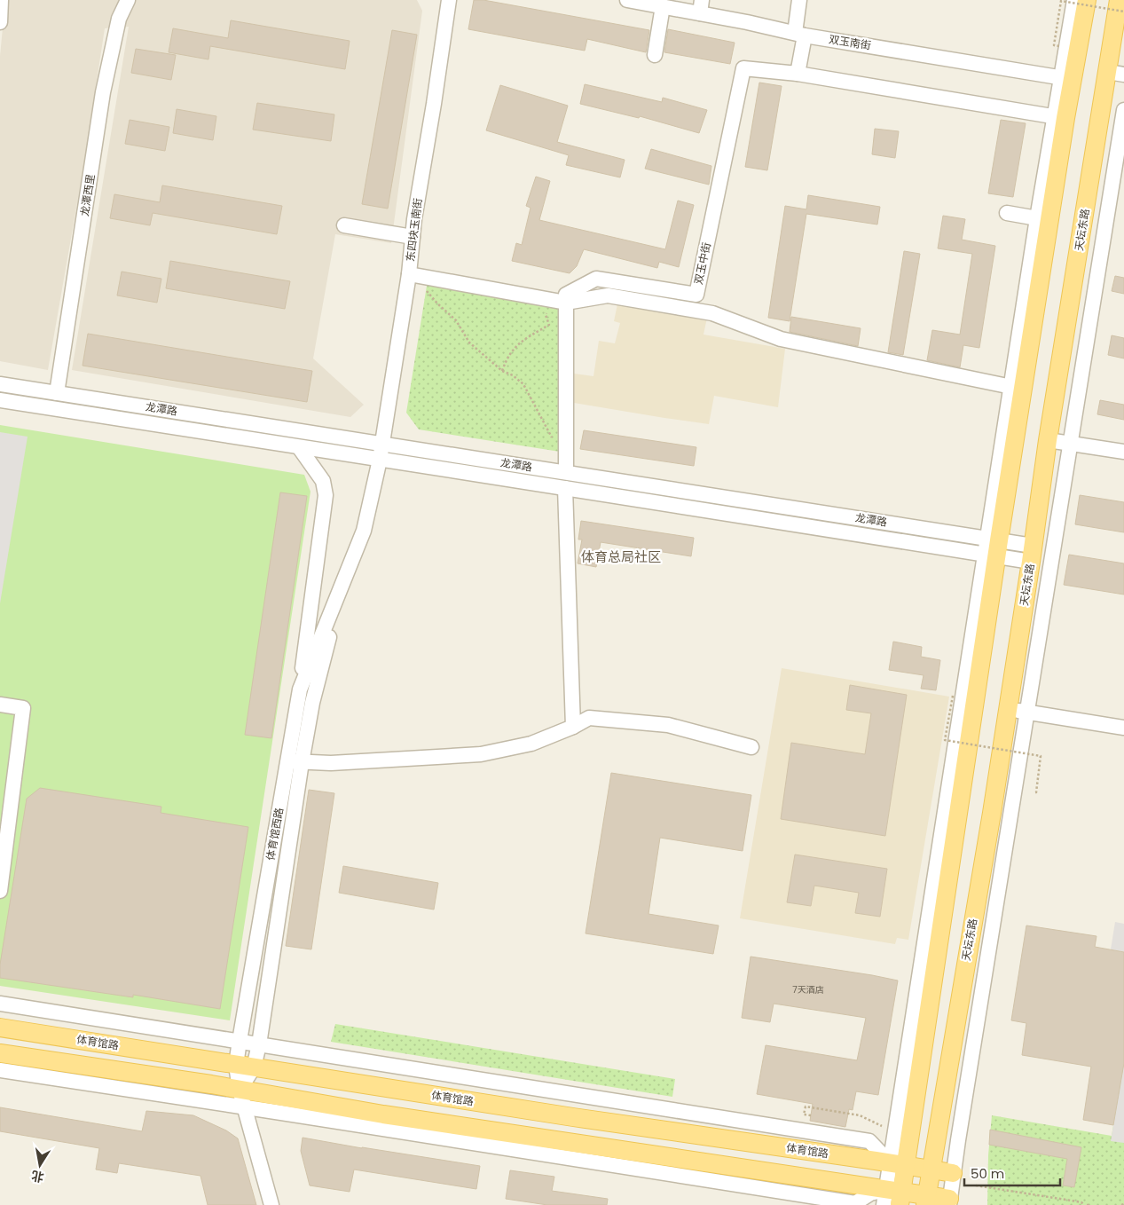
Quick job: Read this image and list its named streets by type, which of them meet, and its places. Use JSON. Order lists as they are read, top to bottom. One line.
{"streets":{"main road":["天坛东路","体育馆路"],"street":["双玉南街","龙潭西里","东四块玉南街","双玉中街","龙潭路","体育馆西路"]},"crossings":[["龙潭西里","龙潭路"],["东四块玉南街","龙潭路"],["东四块玉南街","体育馆西路"],["天坛东路","龙潭路"],["龙潭路","体育馆西路"],["体育馆西路","体育馆路"]],"districts":["体育总局社区"],"house_numbers":["7天酒店"],"scale_bar":"50 m","north":"bottom"}
